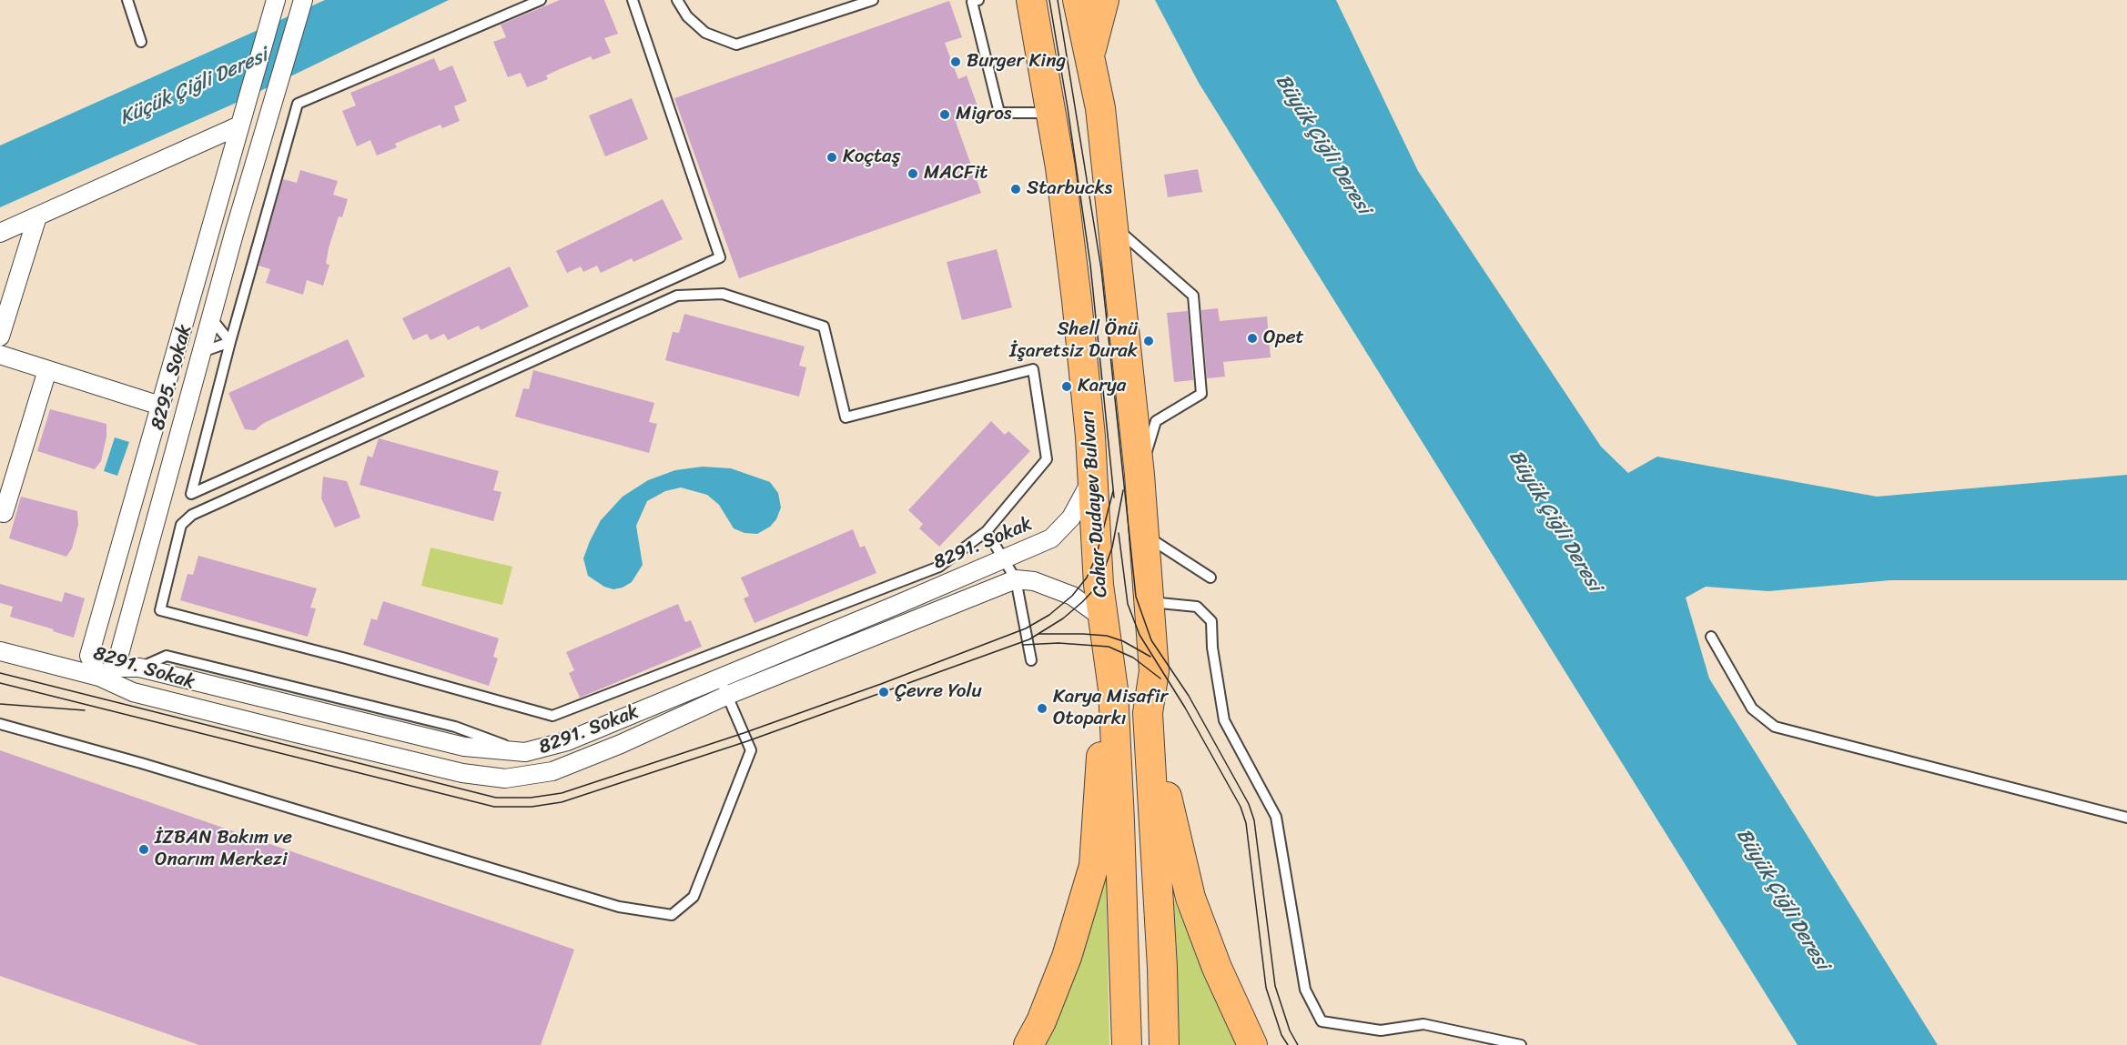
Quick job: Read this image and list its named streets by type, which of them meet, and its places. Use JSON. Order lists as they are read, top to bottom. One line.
{"streets":{"main road":["Cahar Dudayev Bulvarı"],"street":["8295. Sokak","8291. Sokak"]},"crossings":[["8295. Sokak","8291. Sokak"],["Cahar Dudayev Bulvarı","8291. Sokak"]],"water":["Küçük Çiğli Deresi","Büyük Çiğli Deresi"],"places":["Burger King","Migros","Koçtaş","MACFit","Starbucks","Opet","Shell Önü İşaretsiz Durak","Karya","Çevre Yolu","Karya Misafir Otoparkı","İZBAN Bakım ve Onarım Merkezi"]}
